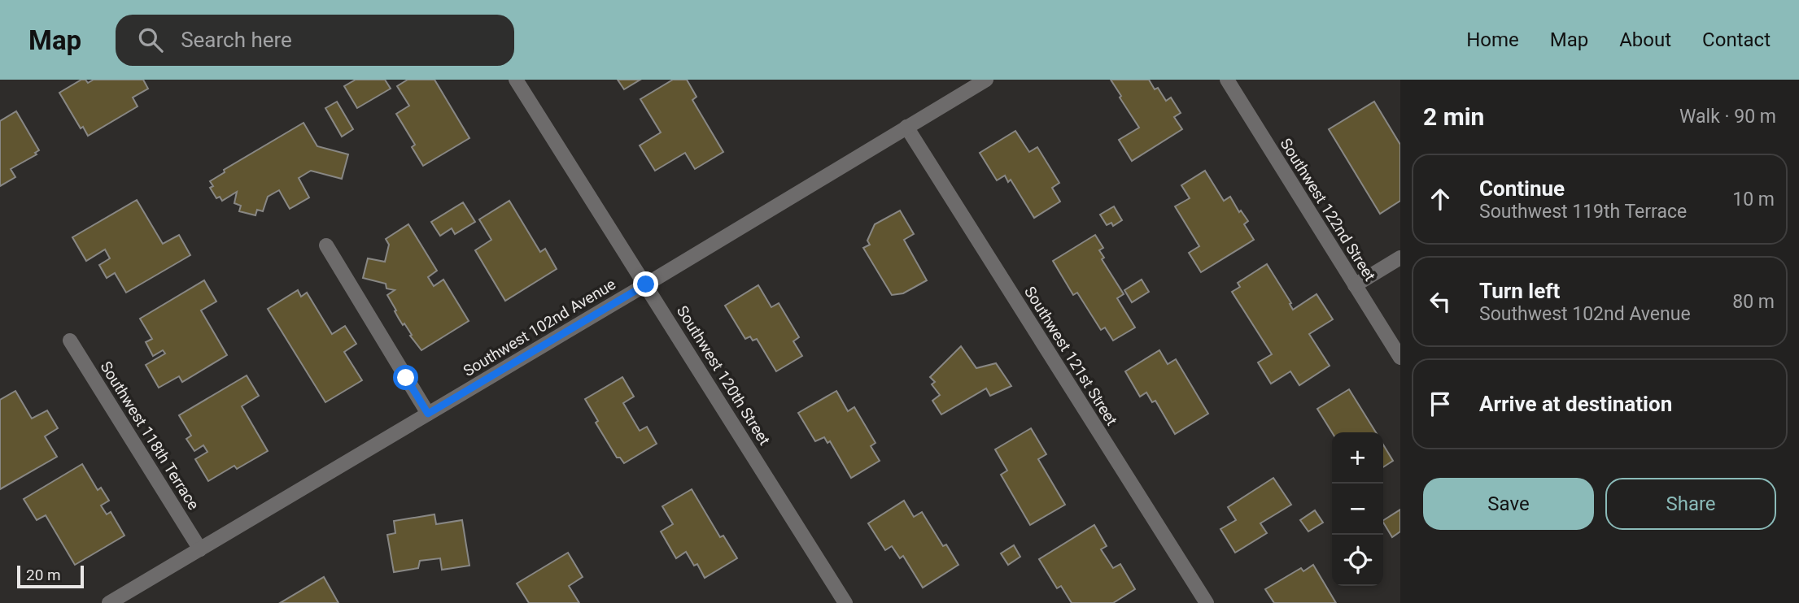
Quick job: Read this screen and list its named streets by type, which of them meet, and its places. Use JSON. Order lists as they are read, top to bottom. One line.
{"streets":{"street":["Southwest 122nd Street","Southwest 102nd Avenue","Southwest 121st Street","Southwest 120th Street","Southwest 118th Terrace"]},"crossings":[["Southwest 102nd Avenue","Southwest 121st Street"],["Southwest 102nd Avenue","Southwest 120th Street"],["Southwest 102nd Avenue","Southwest 118th Terrace"]],"scale_bar":"20 m","page":{"header":"Map","search":"Search here","nav":["Home","Map","About","Contact"],"heading":["2 min","Walk · 90 m"],"list":[["Continue","Southwest 119th Terrace","10 m"],["Turn left","Southwest 102nd Avenue","80 m"],"Arrive at destination"],"map_buttons":["+","−"],"buttons":["Save","Share"],"scale":"20 m"}}
